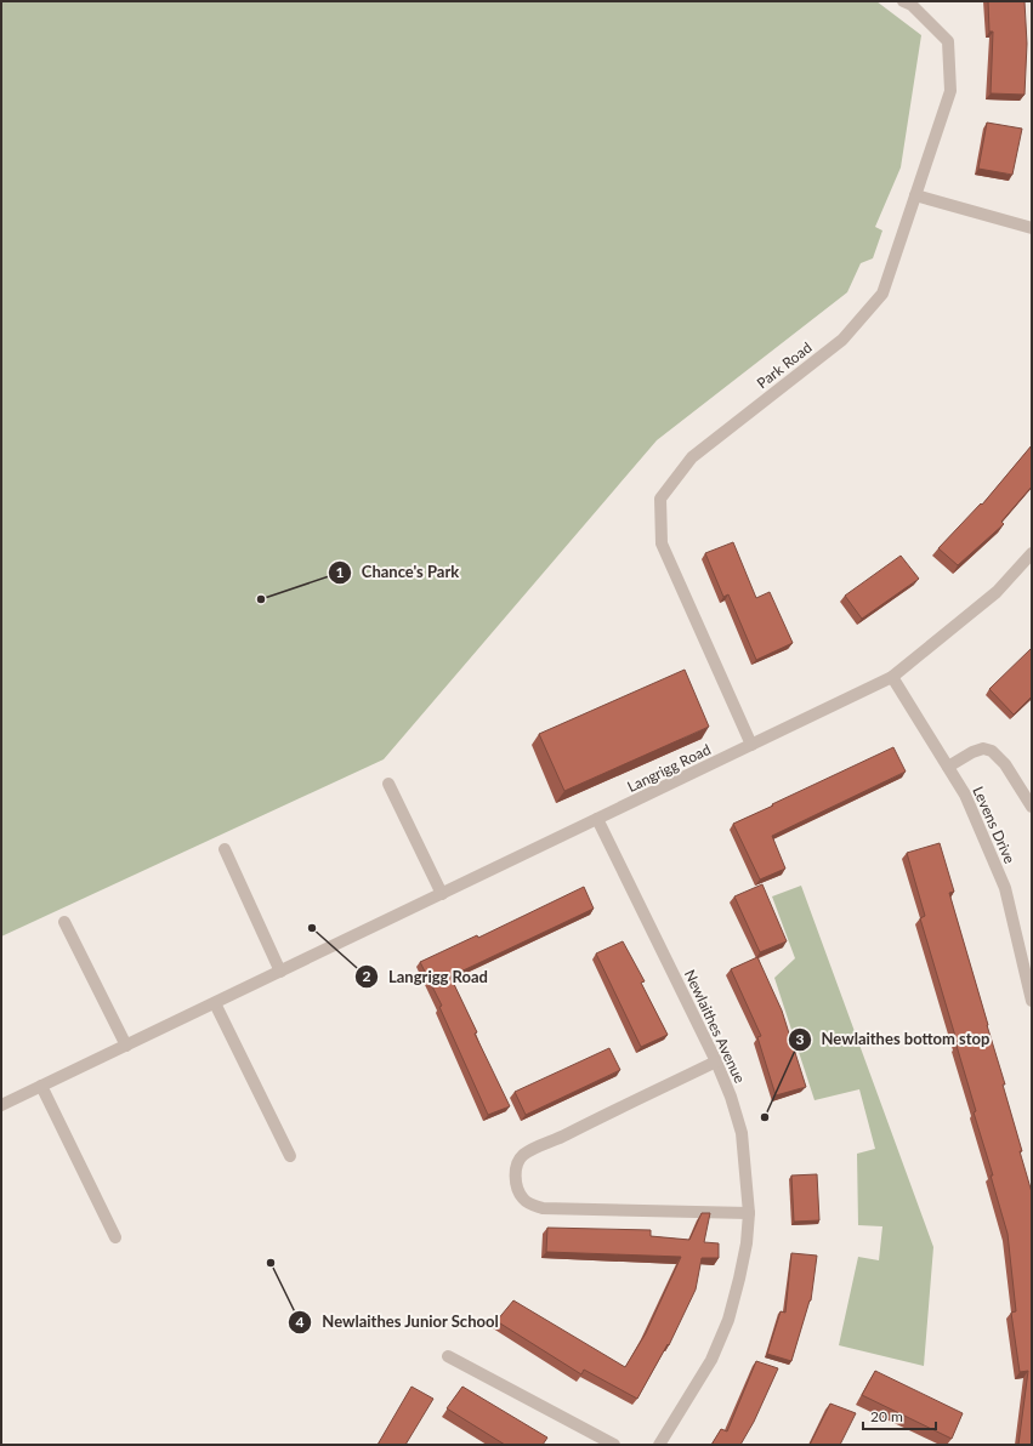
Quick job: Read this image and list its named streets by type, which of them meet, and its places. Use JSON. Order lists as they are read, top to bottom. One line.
{"streets":{"street":["Park Road","Langrigg Road","Levens Drive","Newlaithes Avenue"]},"crossings":[["Park Road","Langrigg Road"],["Langrigg Road","Levens Drive"],["Langrigg Road","Newlaithes Avenue"]],"places":["Chance's Park","Langrigg Road","Newlaithes bottom stop","Newlaithes Junior School"],"scale_bar":"20 m"}
